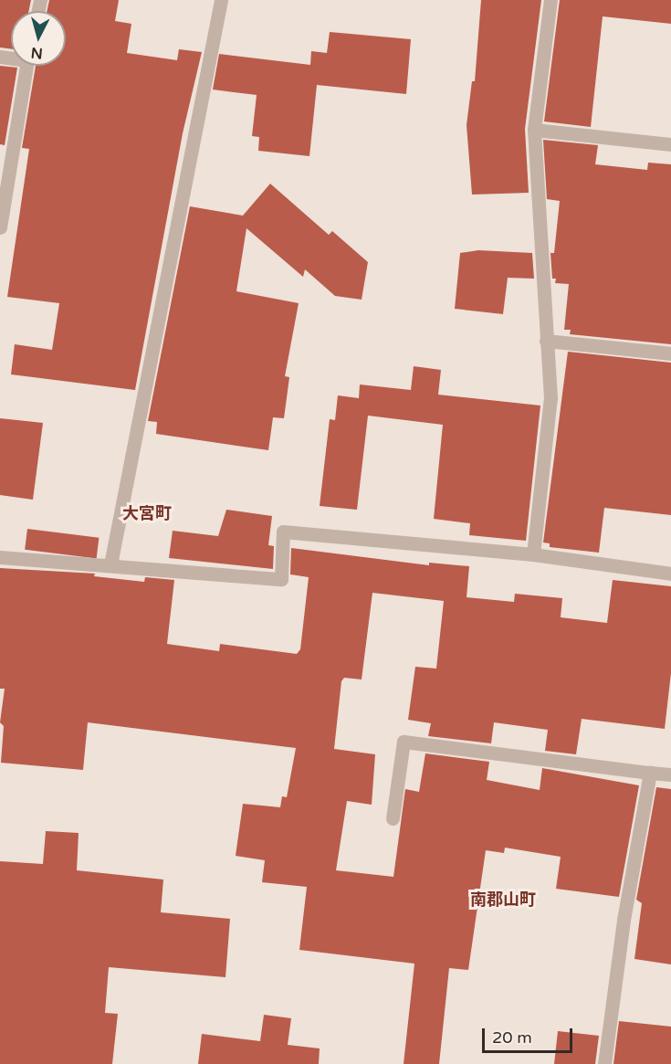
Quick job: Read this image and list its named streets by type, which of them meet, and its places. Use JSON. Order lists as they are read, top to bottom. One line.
{"districts":["大宮町","南郡山町"],"scale_bar":"20 m","north":"bottom"}
